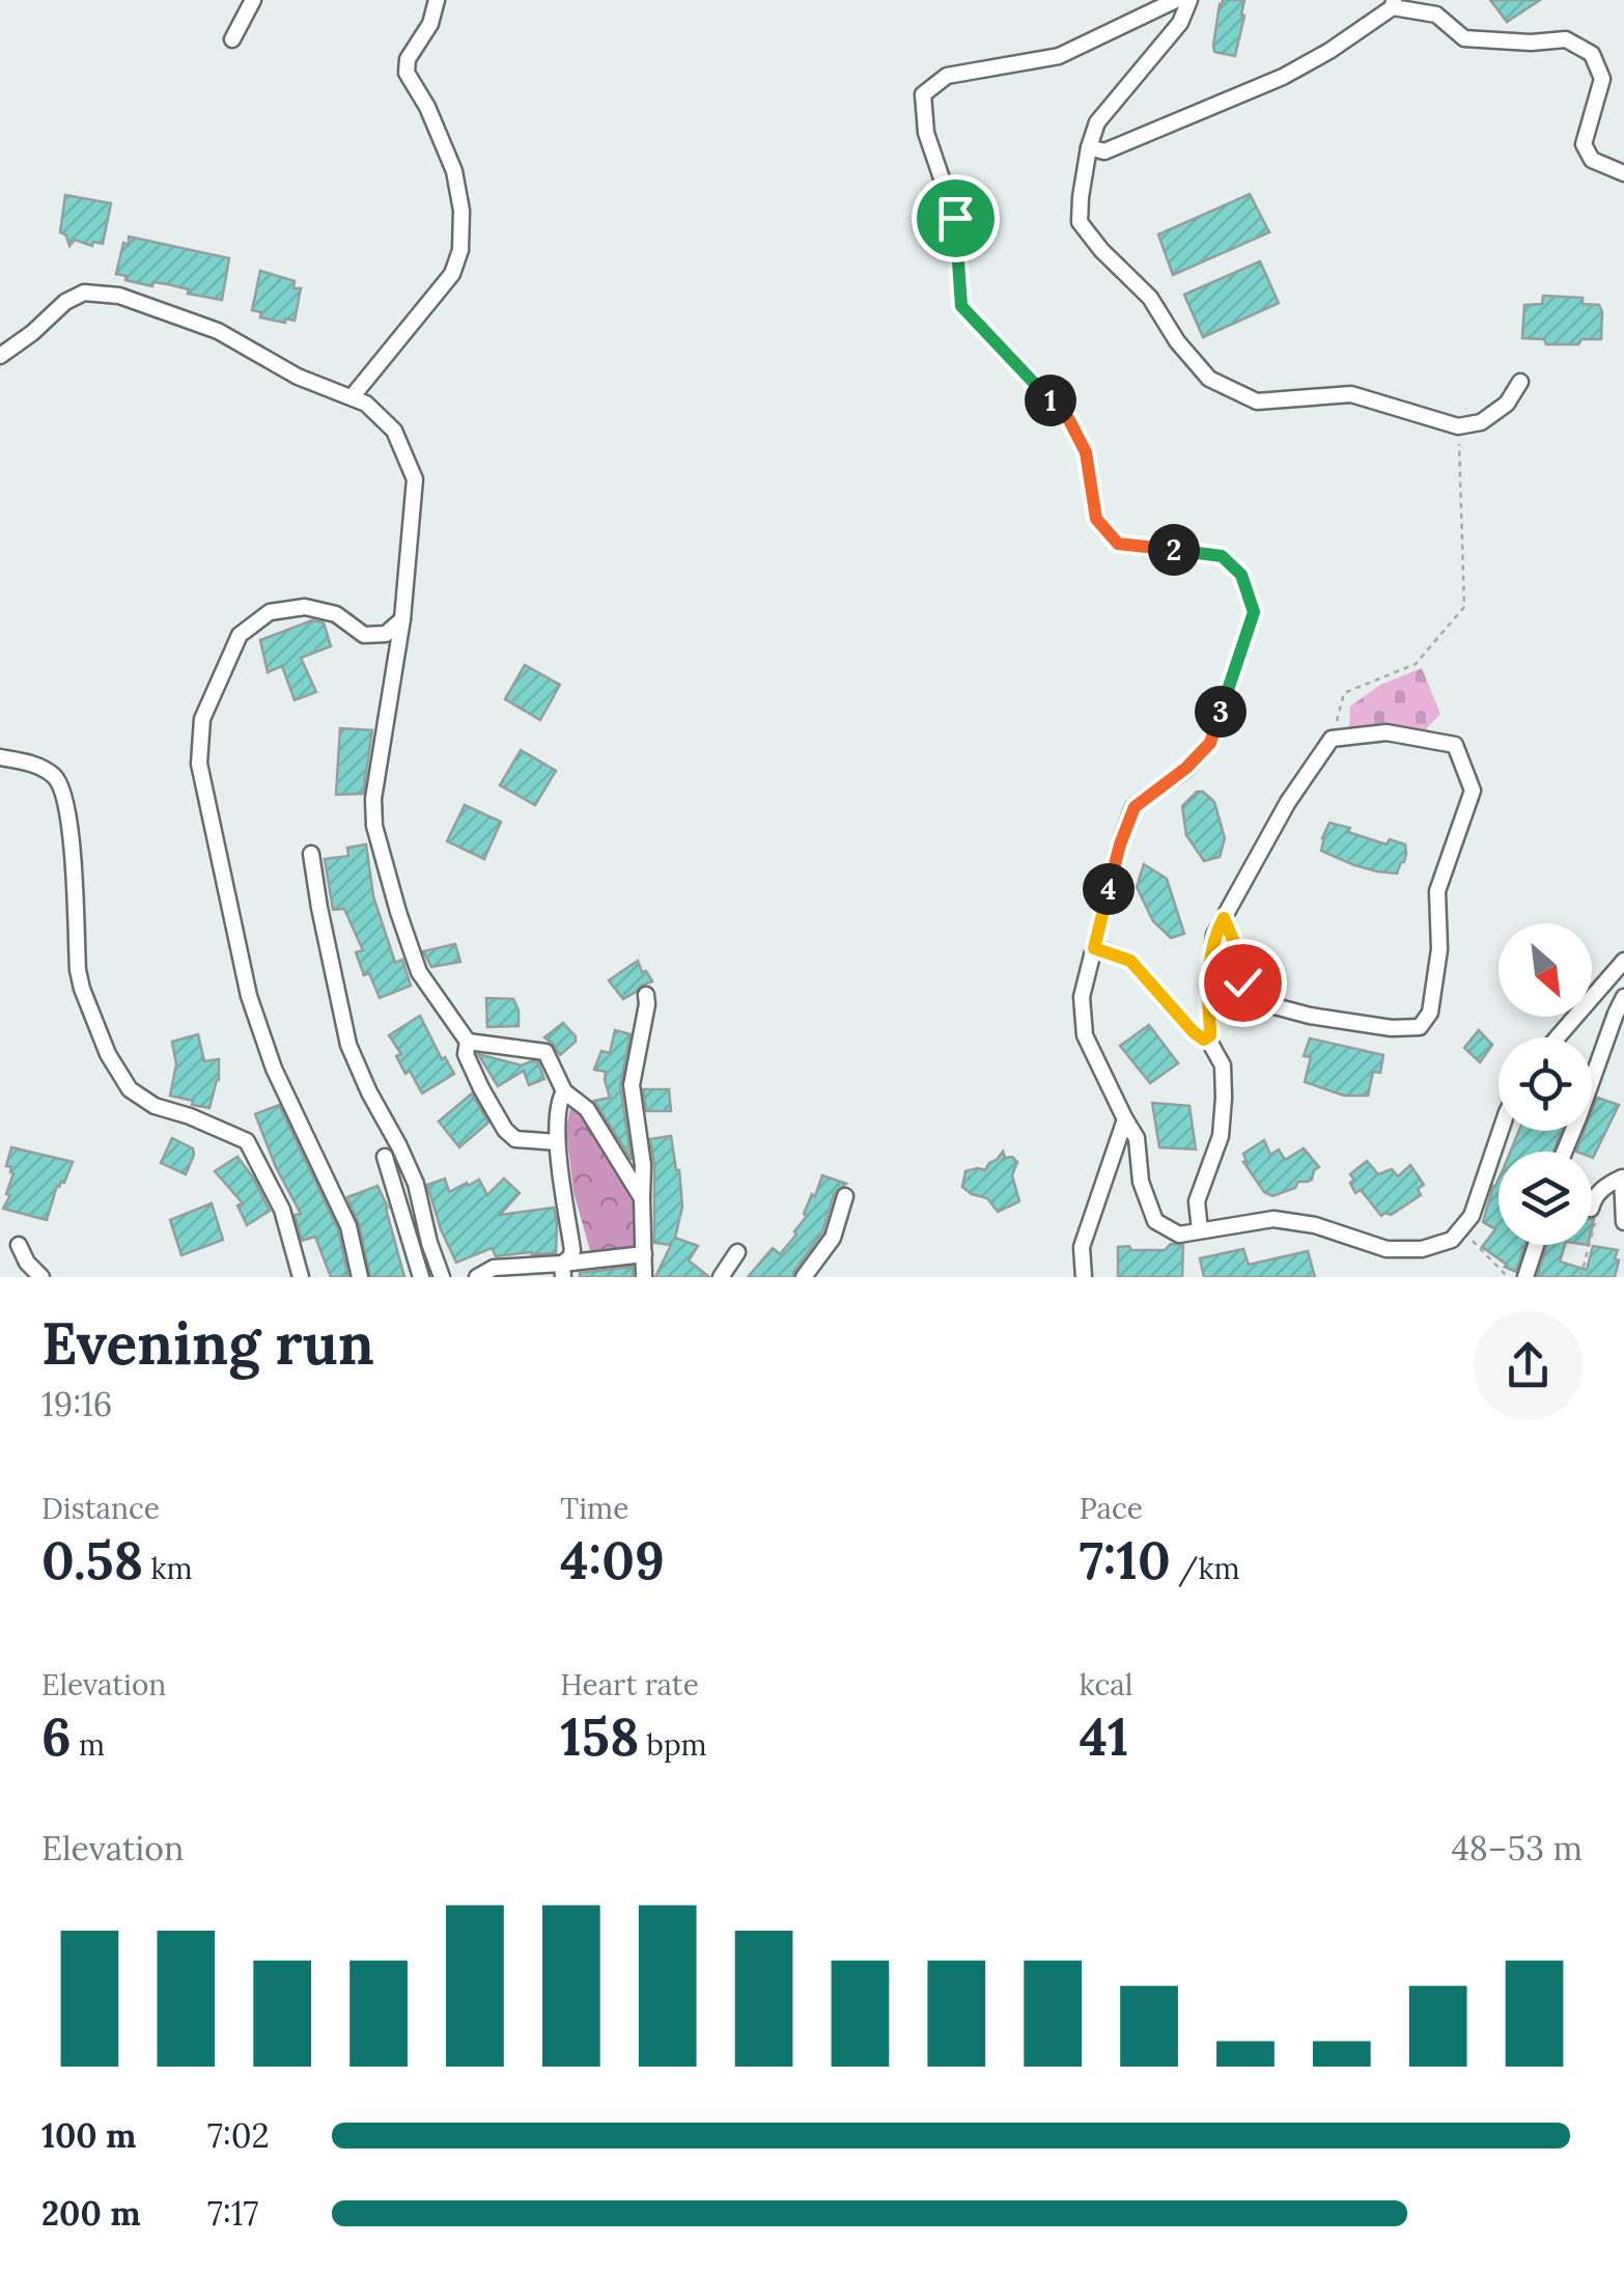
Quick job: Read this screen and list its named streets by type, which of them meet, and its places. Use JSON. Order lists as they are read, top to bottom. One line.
{"north":"bottom right","page":{"pins":["1","2","3","4"],"heading":["Evening run","19:16"],"stats":[["Distance","0.58 km"],["Time","4:09"],["Pace","7:10 /km"],["Elevation","6 m"],["Heart rate","158 bpm"],["kcal","41"]],"chart":["Elevation","48–53 m"],"list":[{"name":"100 m","note":"7:02"},{"name":"200 m","note":"7:17"}]}}
